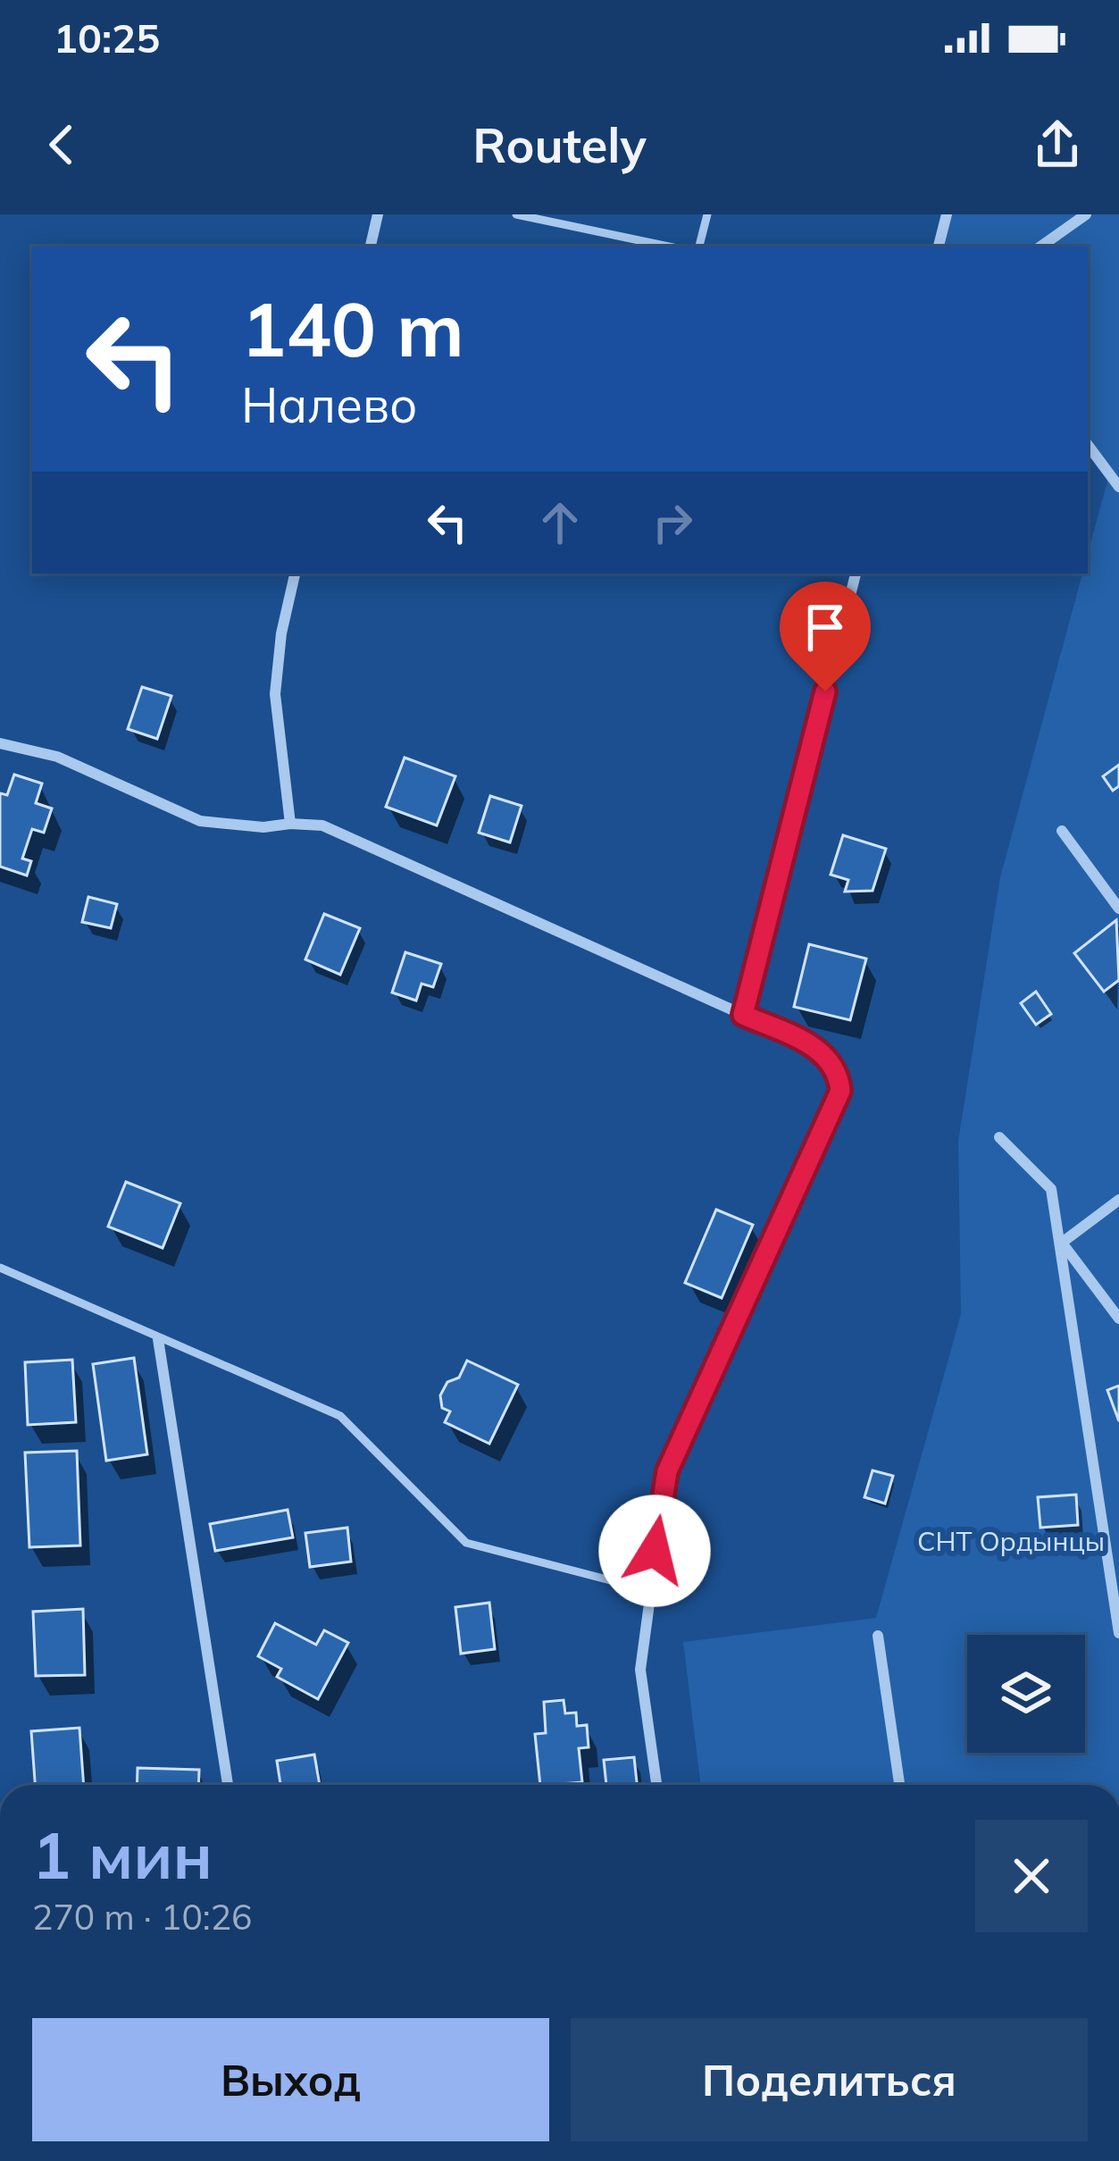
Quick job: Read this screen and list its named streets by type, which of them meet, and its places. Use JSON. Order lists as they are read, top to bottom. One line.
{"parks":["СНТ Ордынцы"],"page":{"status":"10:25","header":"Routely","turn":["140 m","Налево"],"heading":["1 мин","270 m · 10:26"],"buttons":["Выход","Поделиться"]}}
